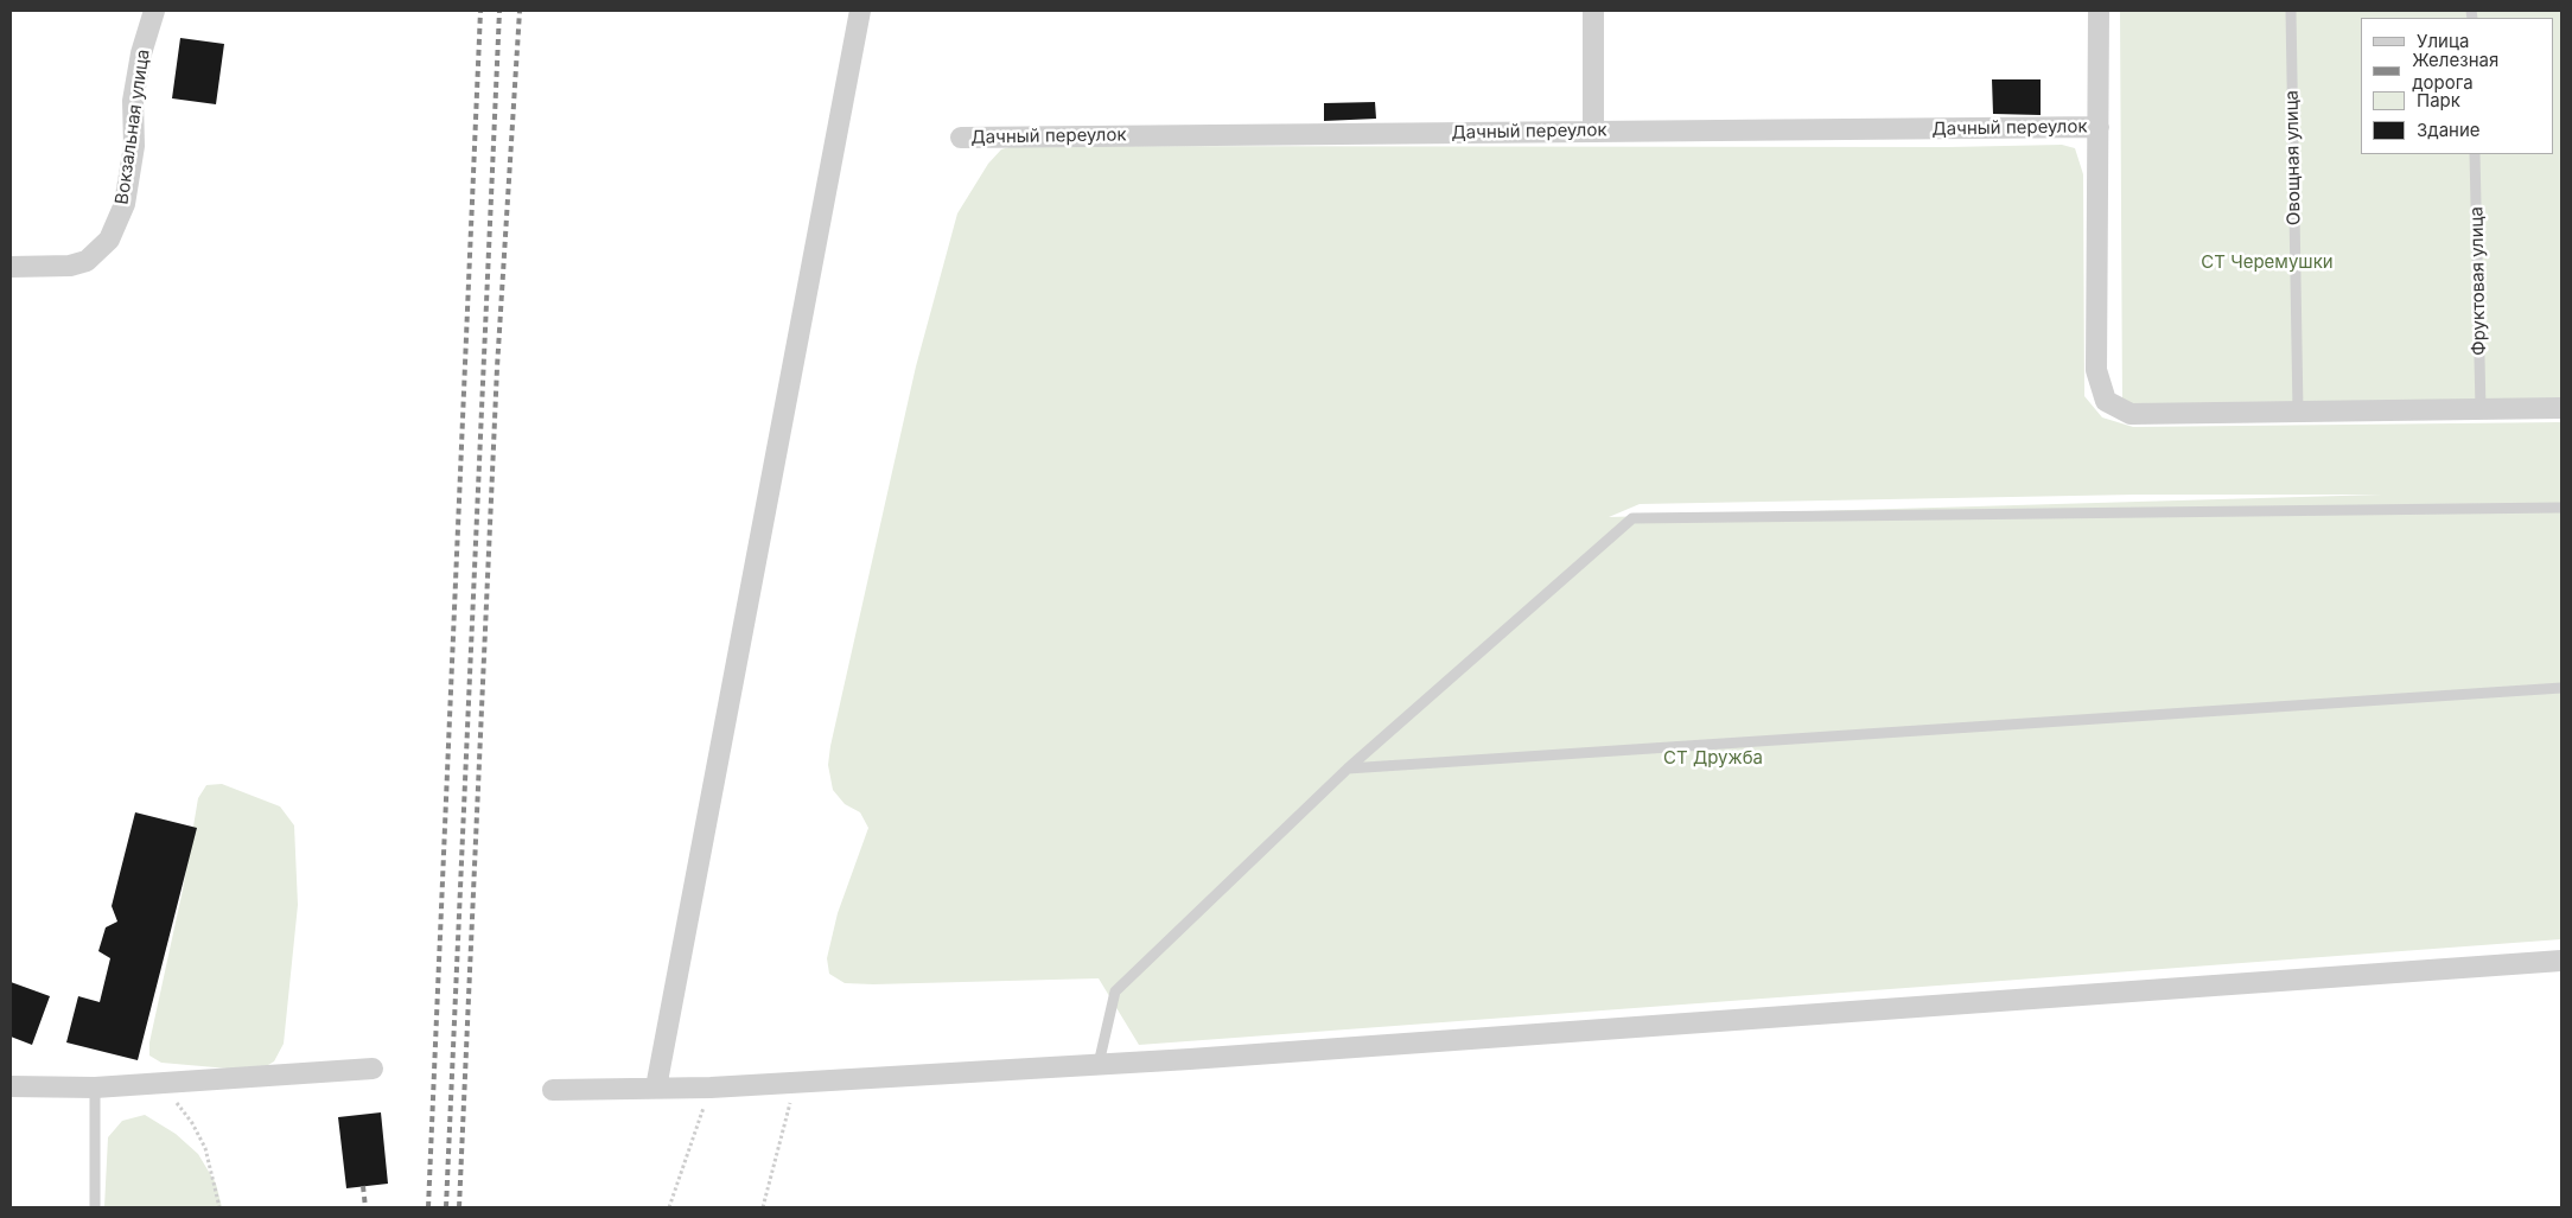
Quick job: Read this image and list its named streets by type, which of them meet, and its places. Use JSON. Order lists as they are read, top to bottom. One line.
{"streets":{"street":["Вокзальная улица","Дачный переулок"],"lane":["Овощная улица","Фруктовая улица"]},"parks":["СТ Черемушки","СТ Дружба"],"legend":["Улица","Железная дорога","Парк","Здание"]}
